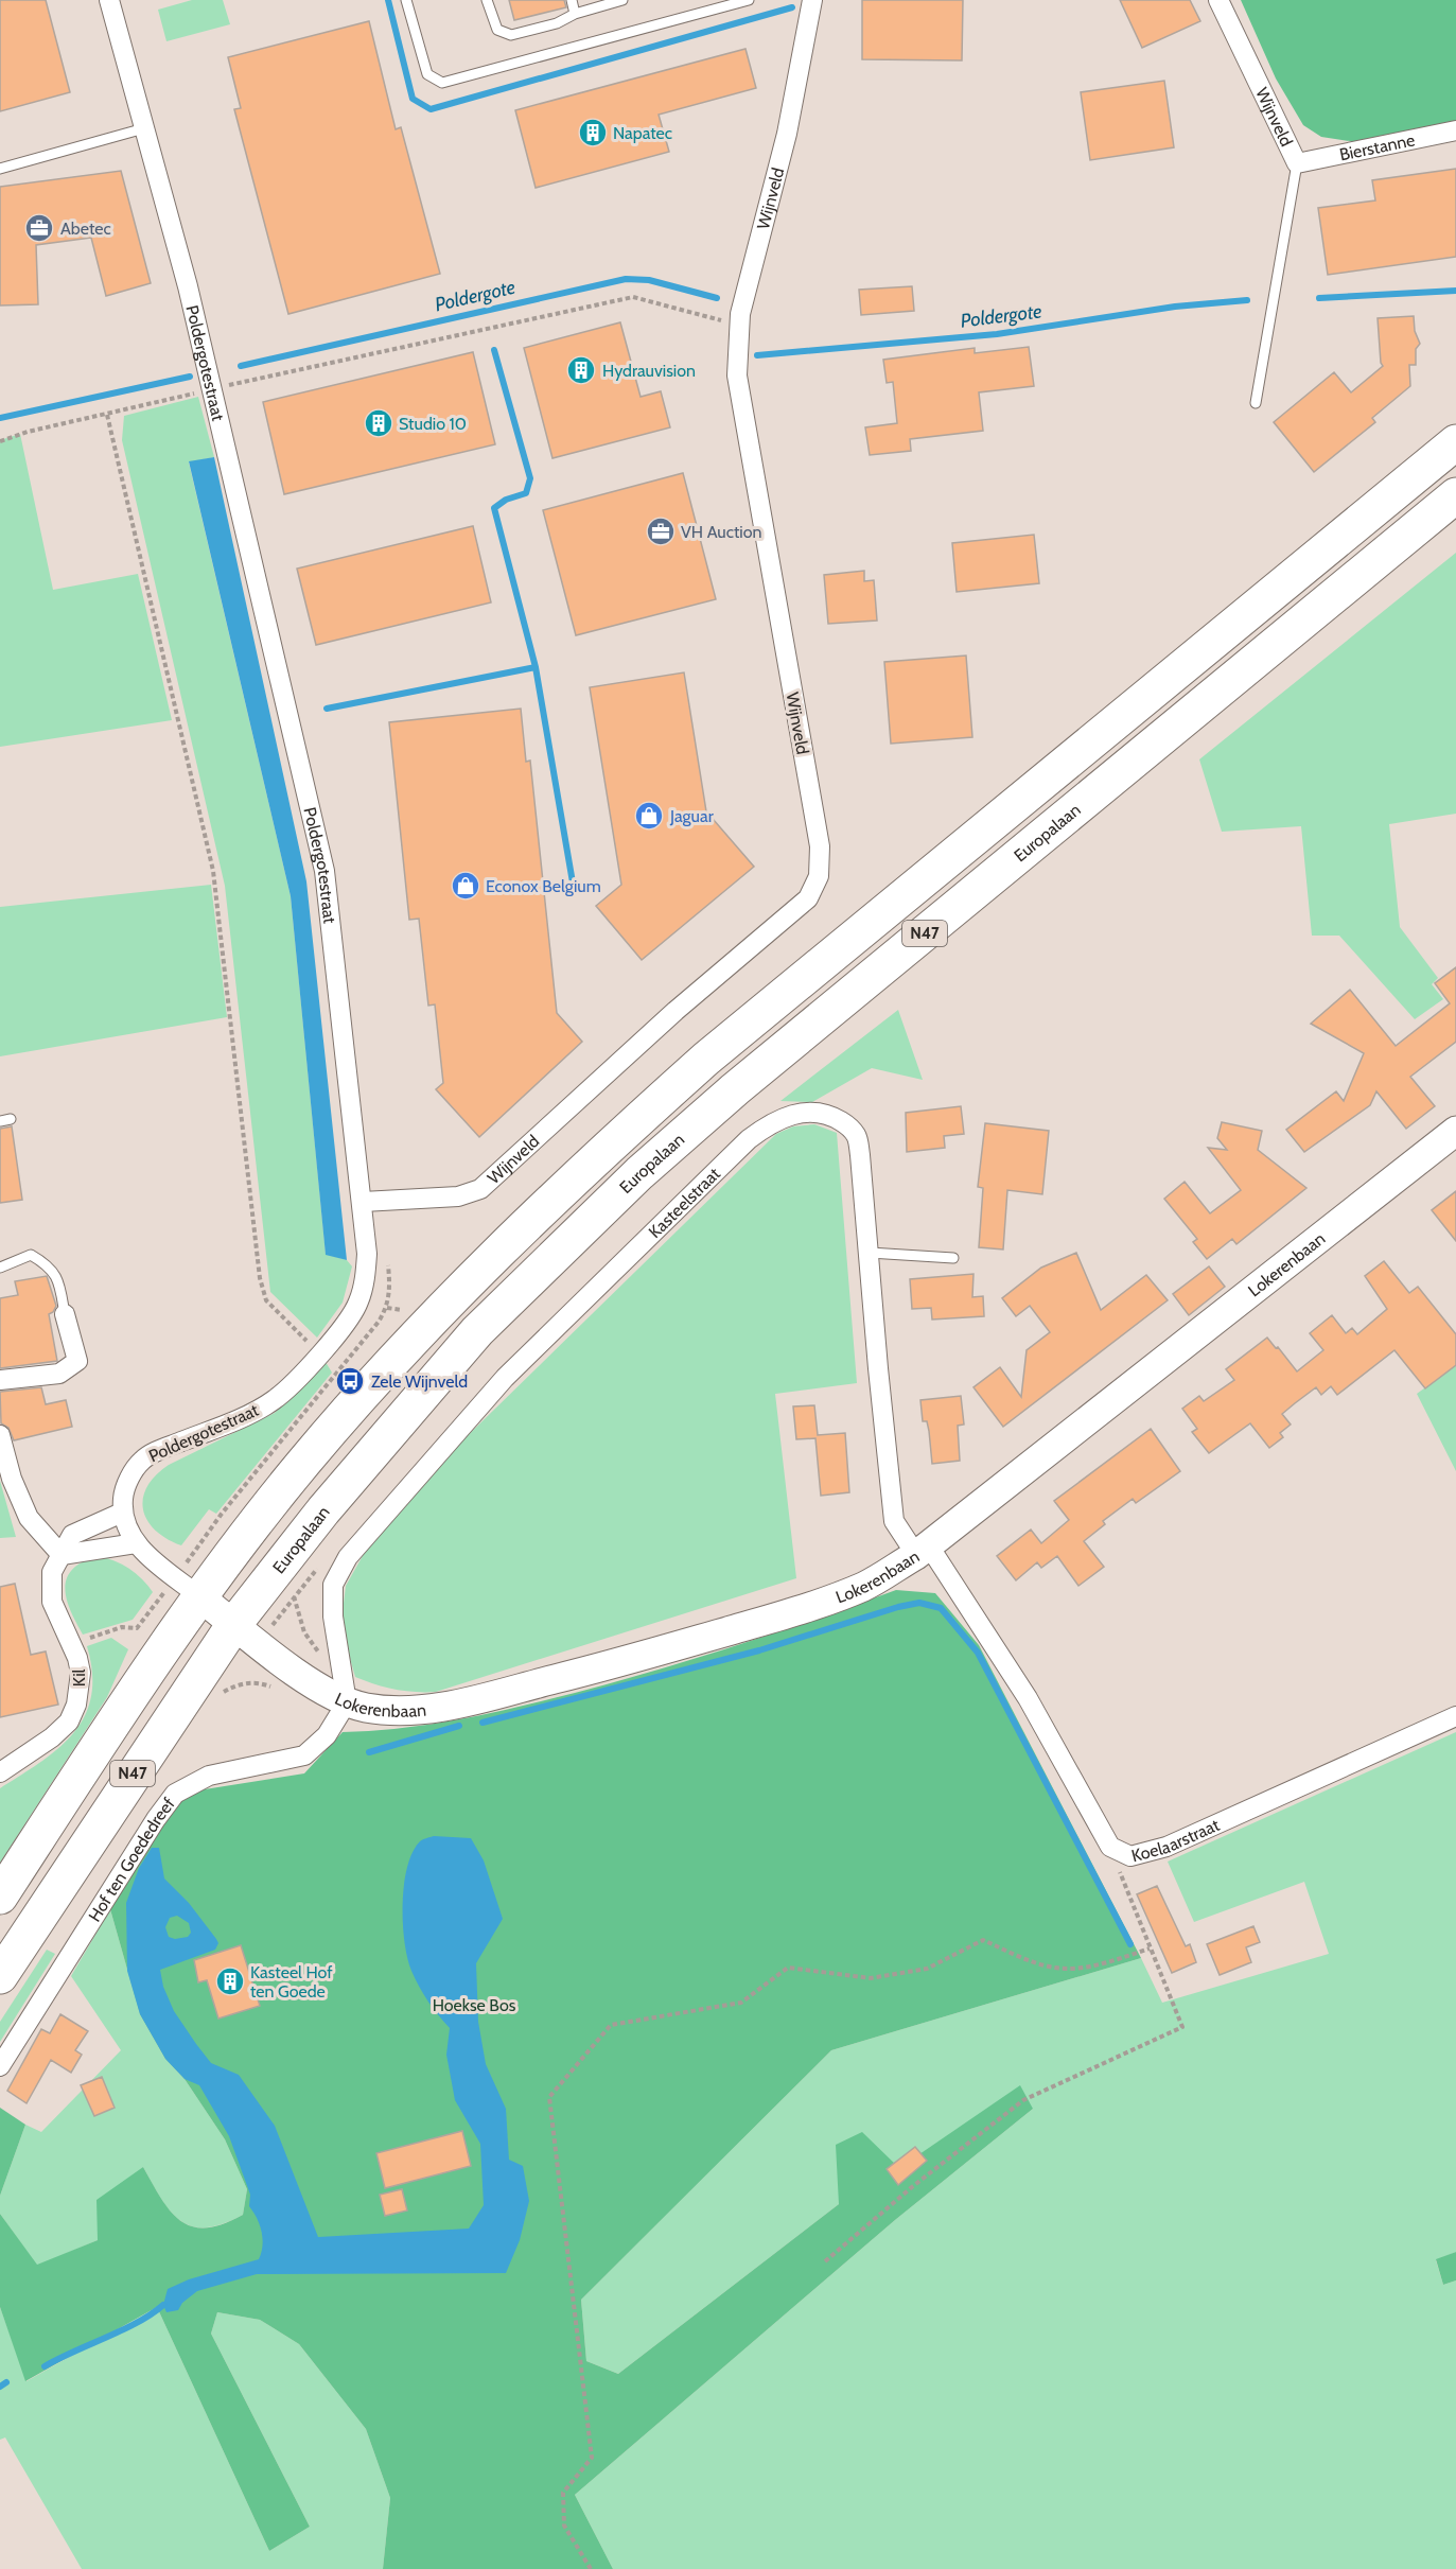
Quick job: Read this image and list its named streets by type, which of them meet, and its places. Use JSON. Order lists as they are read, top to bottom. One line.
{"streets":{"highway":["Europalaan","N47"],"street":["Wijnveld","Bierstanne","Poldergotestraat","Kasteelstraat","Lokerenbaan","Kil","Koelaarstraat","Hof ten Goededreef"]},"crossings":[["Wijnveld","Bierstanne"],["Wijnveld","Poldergotestraat"],["Poldergotestraat","Kil"],["Europalaan","Lokerenbaan"],["N47","Lokerenbaan"],["Kasteelstraat","Lokerenbaan"],["Kasteelstraat","Koelaarstraat"],["Kasteelstraat","Hof ten Goededreef"],["Lokerenbaan","Koelaarstraat"],["Lokerenbaan","Hof ten Goededreef"]],"water":["Poldergote"],"parks":["Hoekse Bos"],"places":{"building":["Napatec","Hydrauvision","Studio 10","Kasteel Hof ten Goede"],"office":["Abetec","VH Auction"],"shop":["Jaguar","Econox Belgium"],"bus stop":["Zele Wijnveld"]}}
